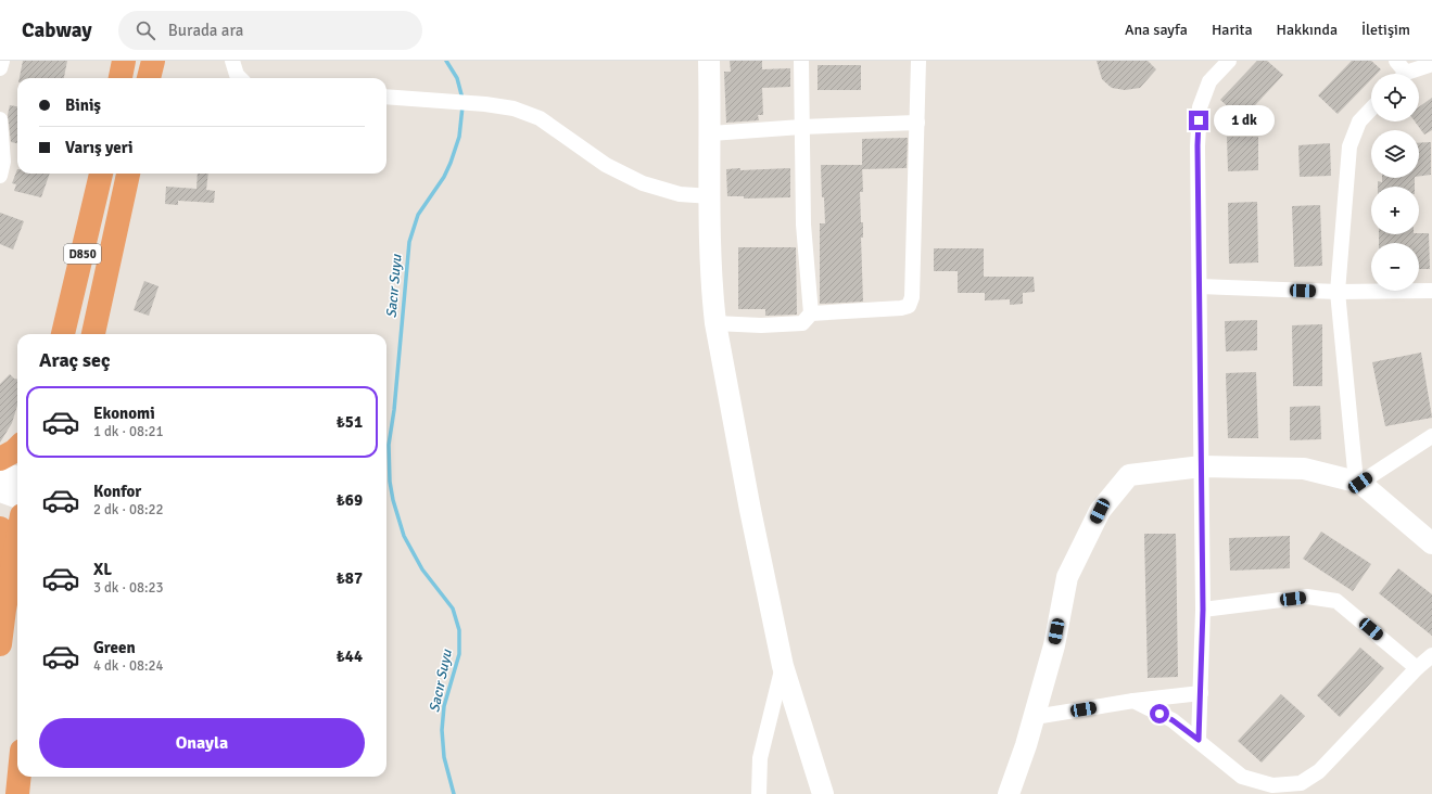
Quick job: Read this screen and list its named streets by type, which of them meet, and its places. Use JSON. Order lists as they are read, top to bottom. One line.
{"streets":{"highway":["D850"]},"water":["Sacır Suyu"],"page":{"header":"Cabway","search":"Burada ara","nav":["Ana sayfa","Harita","Hakkında","İletişim"],"map_buttons":["+","−"],"banner":["Biniş","Varış yeri"],"bubble":"1 dk","heading":"Araç seç","list":[{"name":"Ekonomi","note":"1 dk · 08:21","value":"₺51"},{"name":"Konfor","note":"2 dk · 08:22","value":"₺69"},{"name":"XL","note":"3 dk · 08:23","value":"₺87"},{"name":"Green","note":"4 dk · 08:24","value":"₺44"}],"buttons":"Onayla"}}
